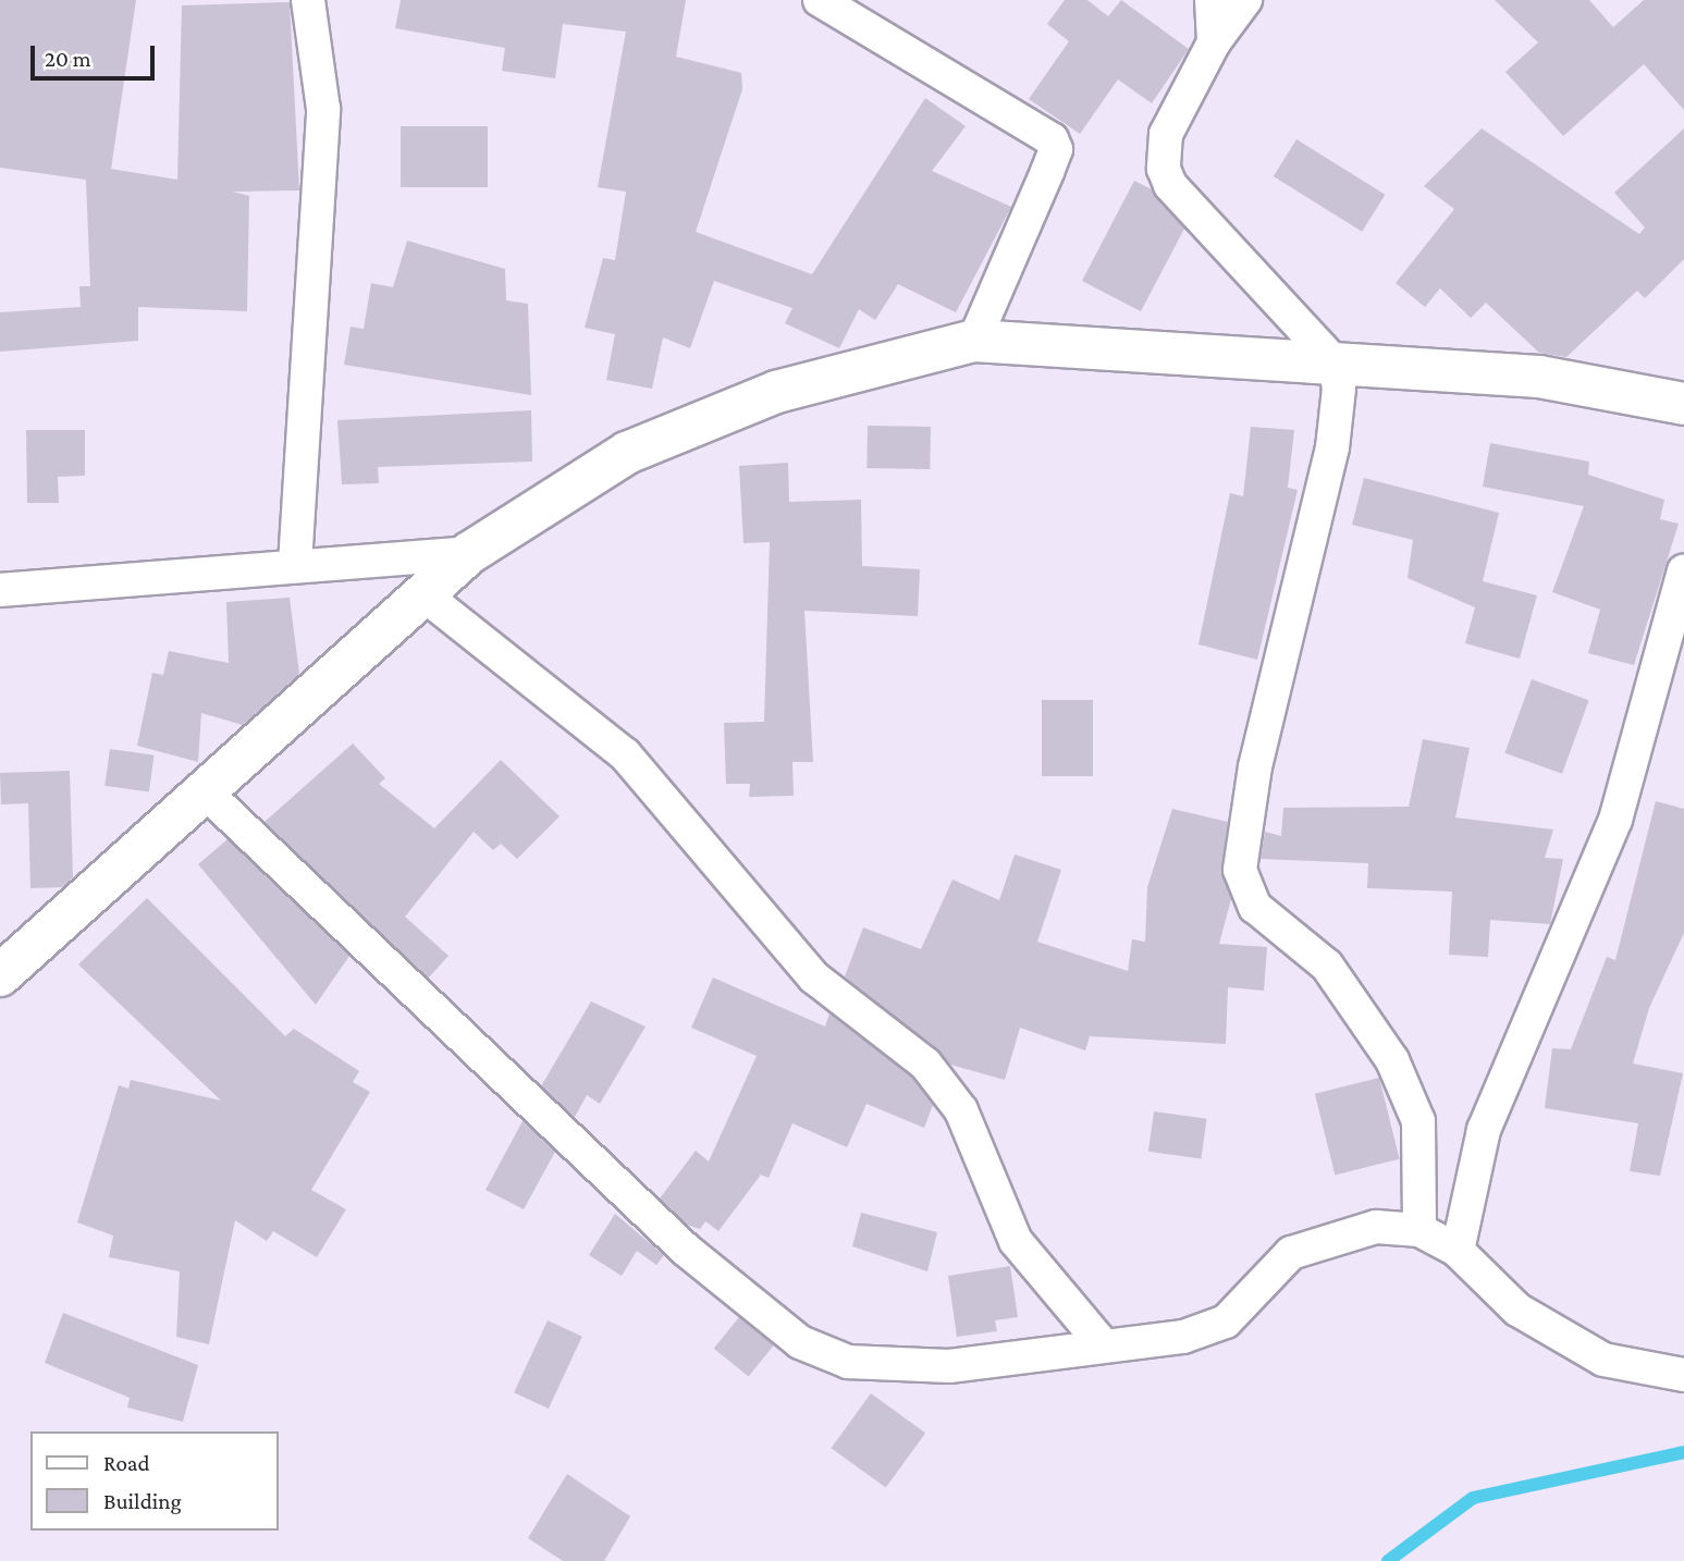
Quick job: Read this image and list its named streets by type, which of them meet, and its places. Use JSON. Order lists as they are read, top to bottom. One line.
{"legend":["Road","Building"],"scale_bar":"20 m"}
